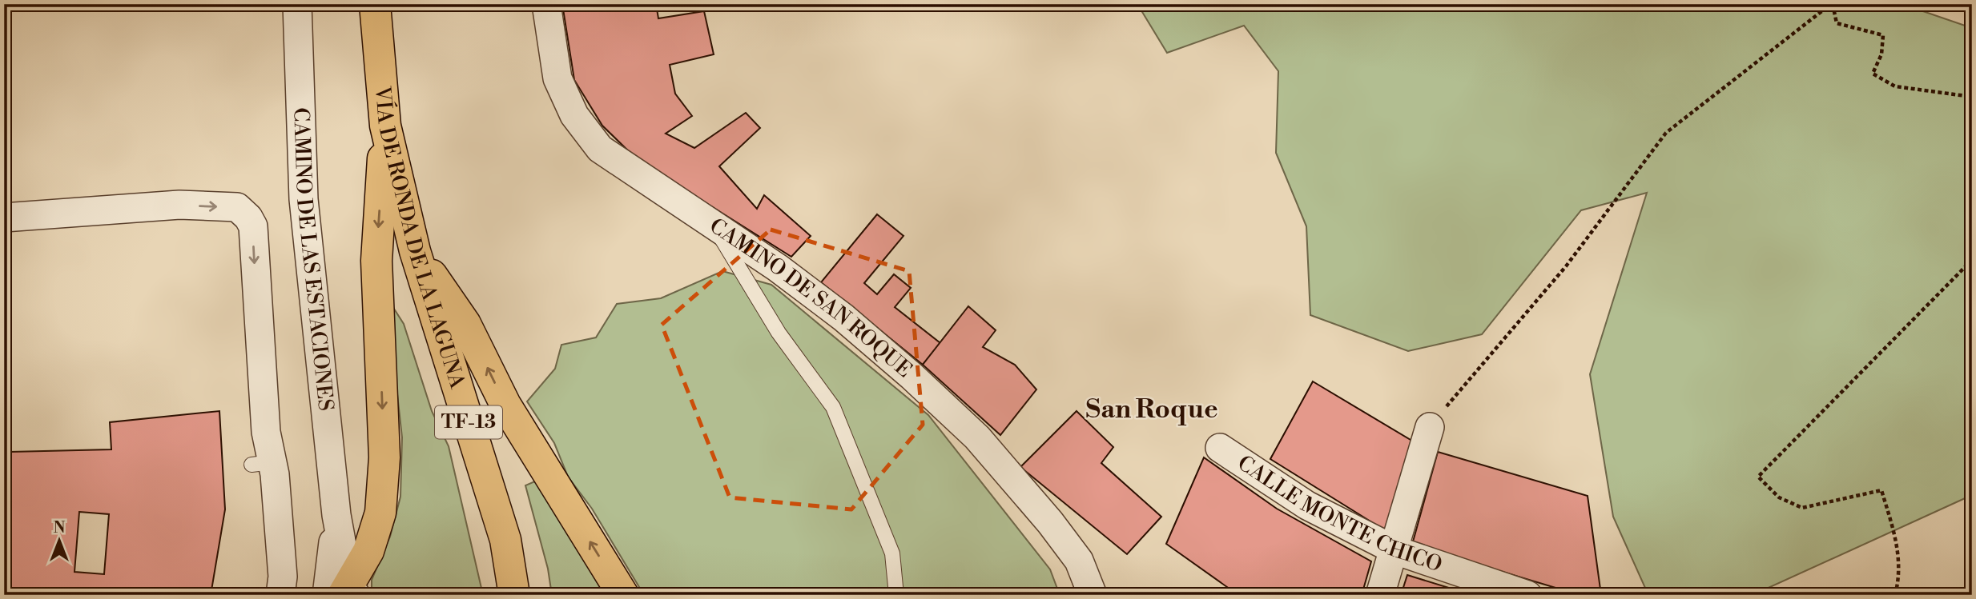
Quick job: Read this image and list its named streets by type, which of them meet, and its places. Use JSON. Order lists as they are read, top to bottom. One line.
{"streets":{"main road":["VÍA DE RONDA DE LA LAGUNA","TF-13"],"street":["CAMINO DE LAS ESTACIONES","CAMINO DE SAN ROQUE","CALLE MONTE CHICO"]},"districts":["San Roque"],"north":"top"}
